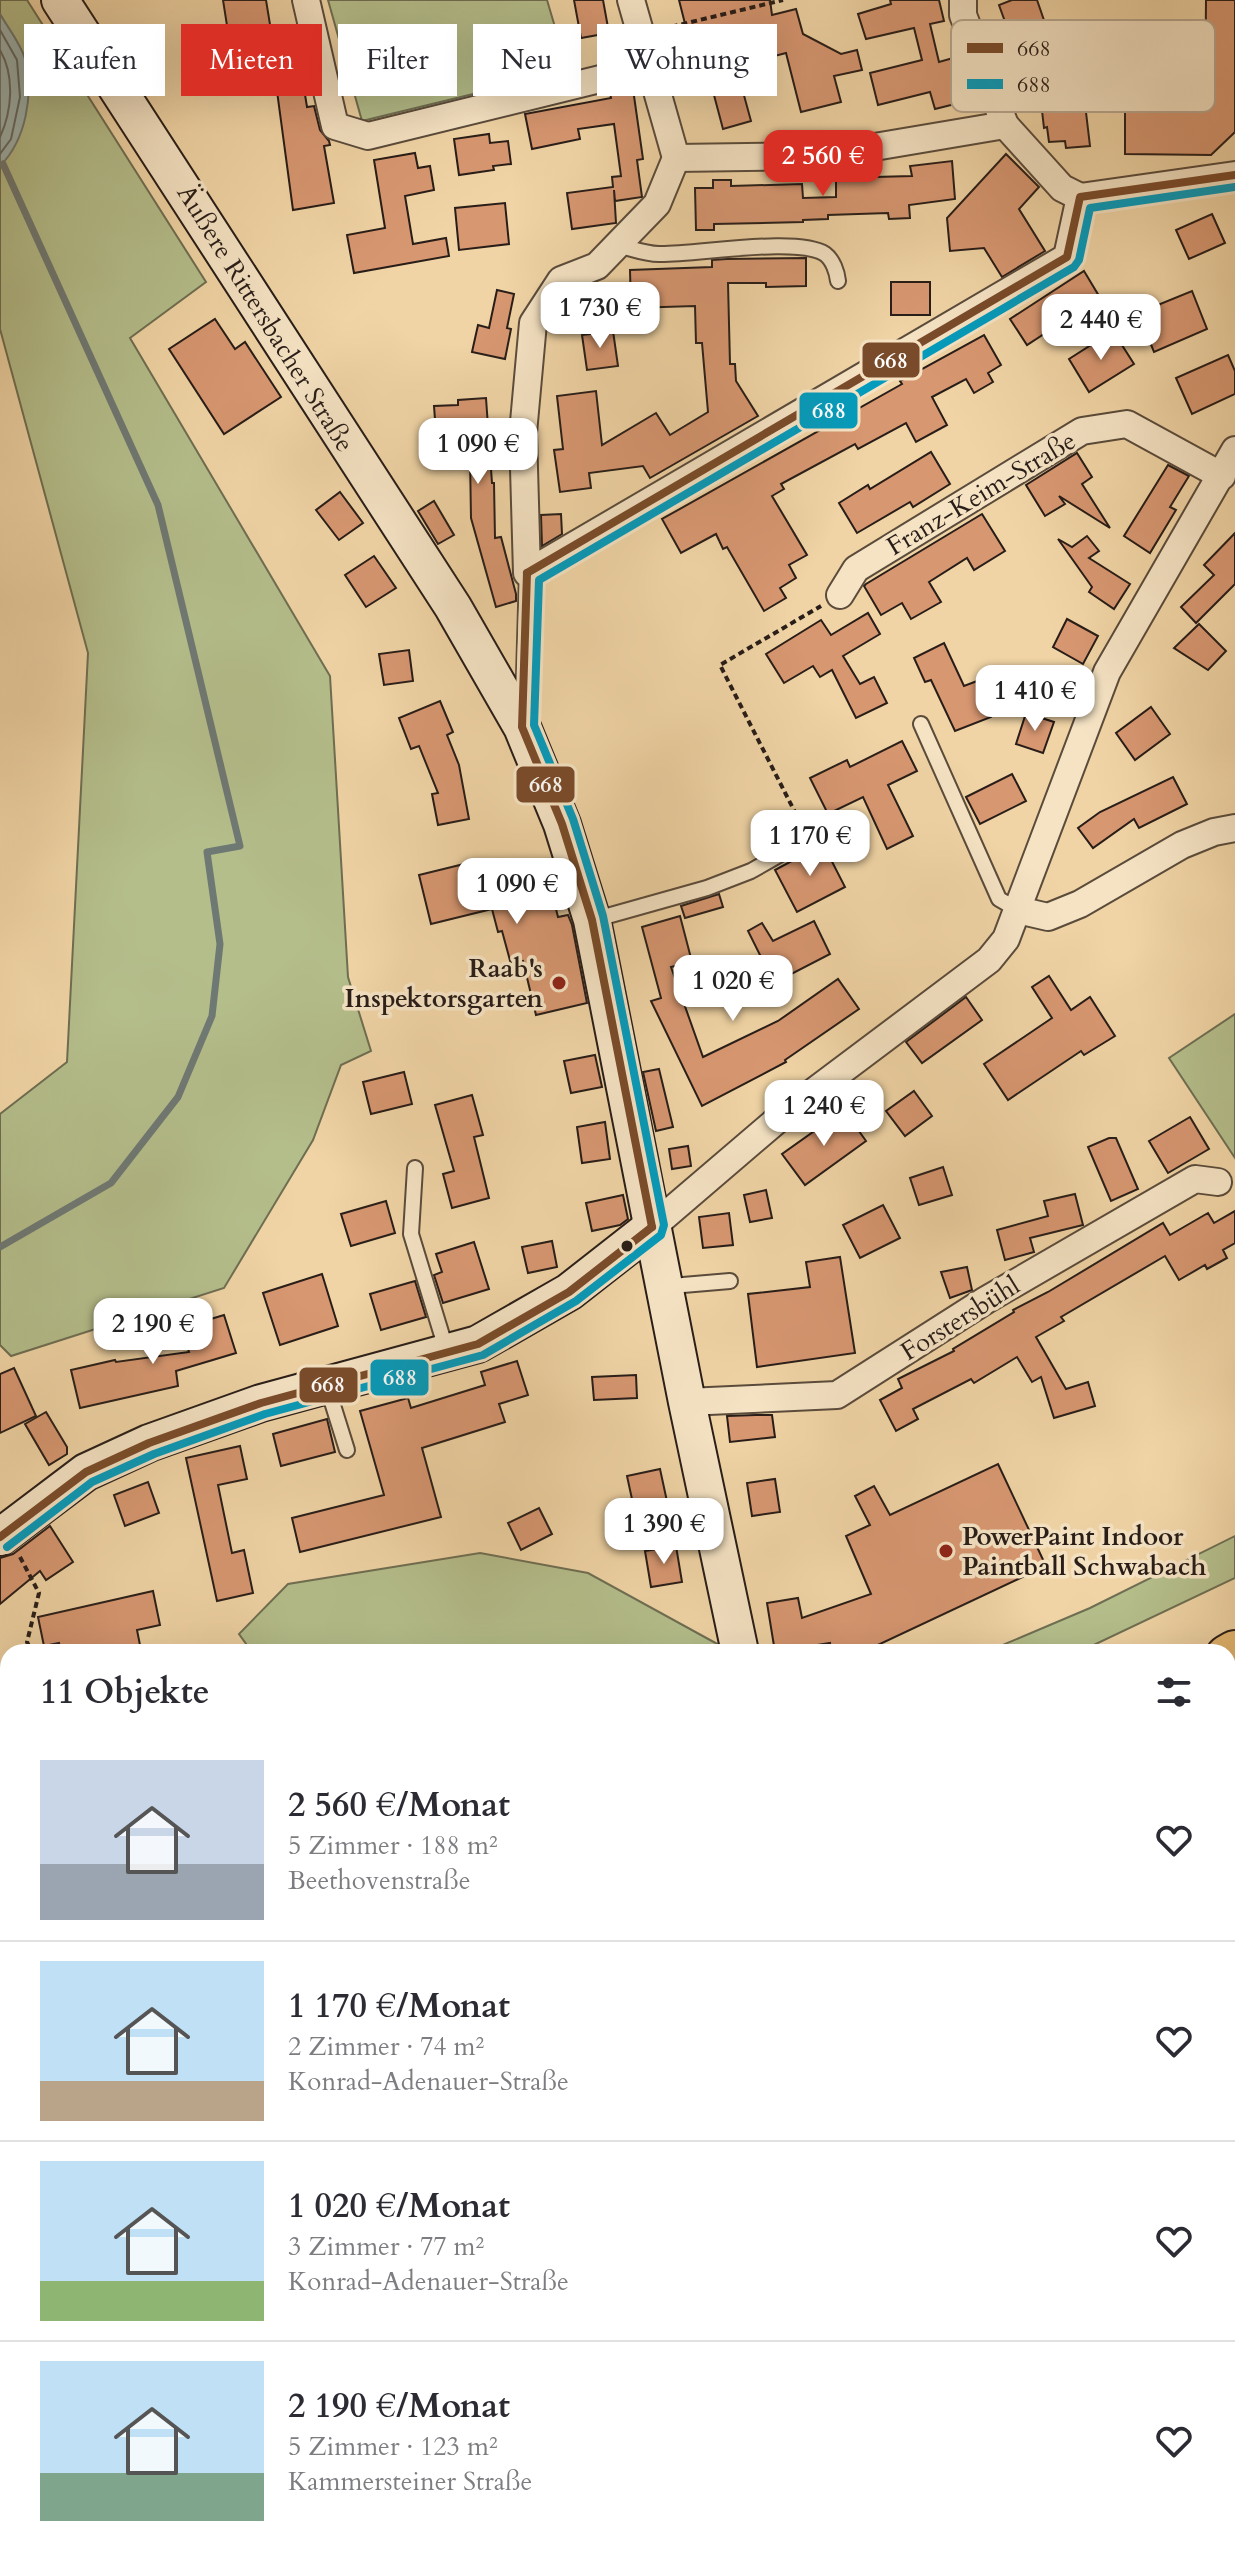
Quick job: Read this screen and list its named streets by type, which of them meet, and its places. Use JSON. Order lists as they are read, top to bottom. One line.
{"streets":{"main road":["Äußere Rittersbacher Straße"],"street":["Franz-Keim-Straße","Forstersbühl"]},"crossings":[["Äußere Rittersbacher Straße","Forstersbühl"]],"places":["Raab's Inspektorsgarten","PowerPaint Indoor Paintball Schwabach"],"lines":["transit line 668","transit line 688"],"legend":["668","688"],"page":{"chip":["Kaufen","Mieten","Filter","Neu","Wohnung"],"price":["2 560 €","1 730 €","2 440 €","1 090 €","1 410 €","1 170 €","1 090 €","1 020 €","1 240 €","2 190 €","1 390 €"],"heading":"11 Objekte","list":[{"name":"2 560 €/Monat","note":"5 Zimmer · 188 m² · Beethovenstraße"},{"name":"1 170 €/Monat","note":"2 Zimmer · 74 m² · Konrad-Adenauer-Straße"},{"name":"1 020 €/Monat","note":"3 Zimmer · 77 m² · Konrad-Adenauer-Straße"},{"name":"2 190 €/Monat","note":"5 Zimmer · 123 m² · Kammersteiner Straße"}]}}
